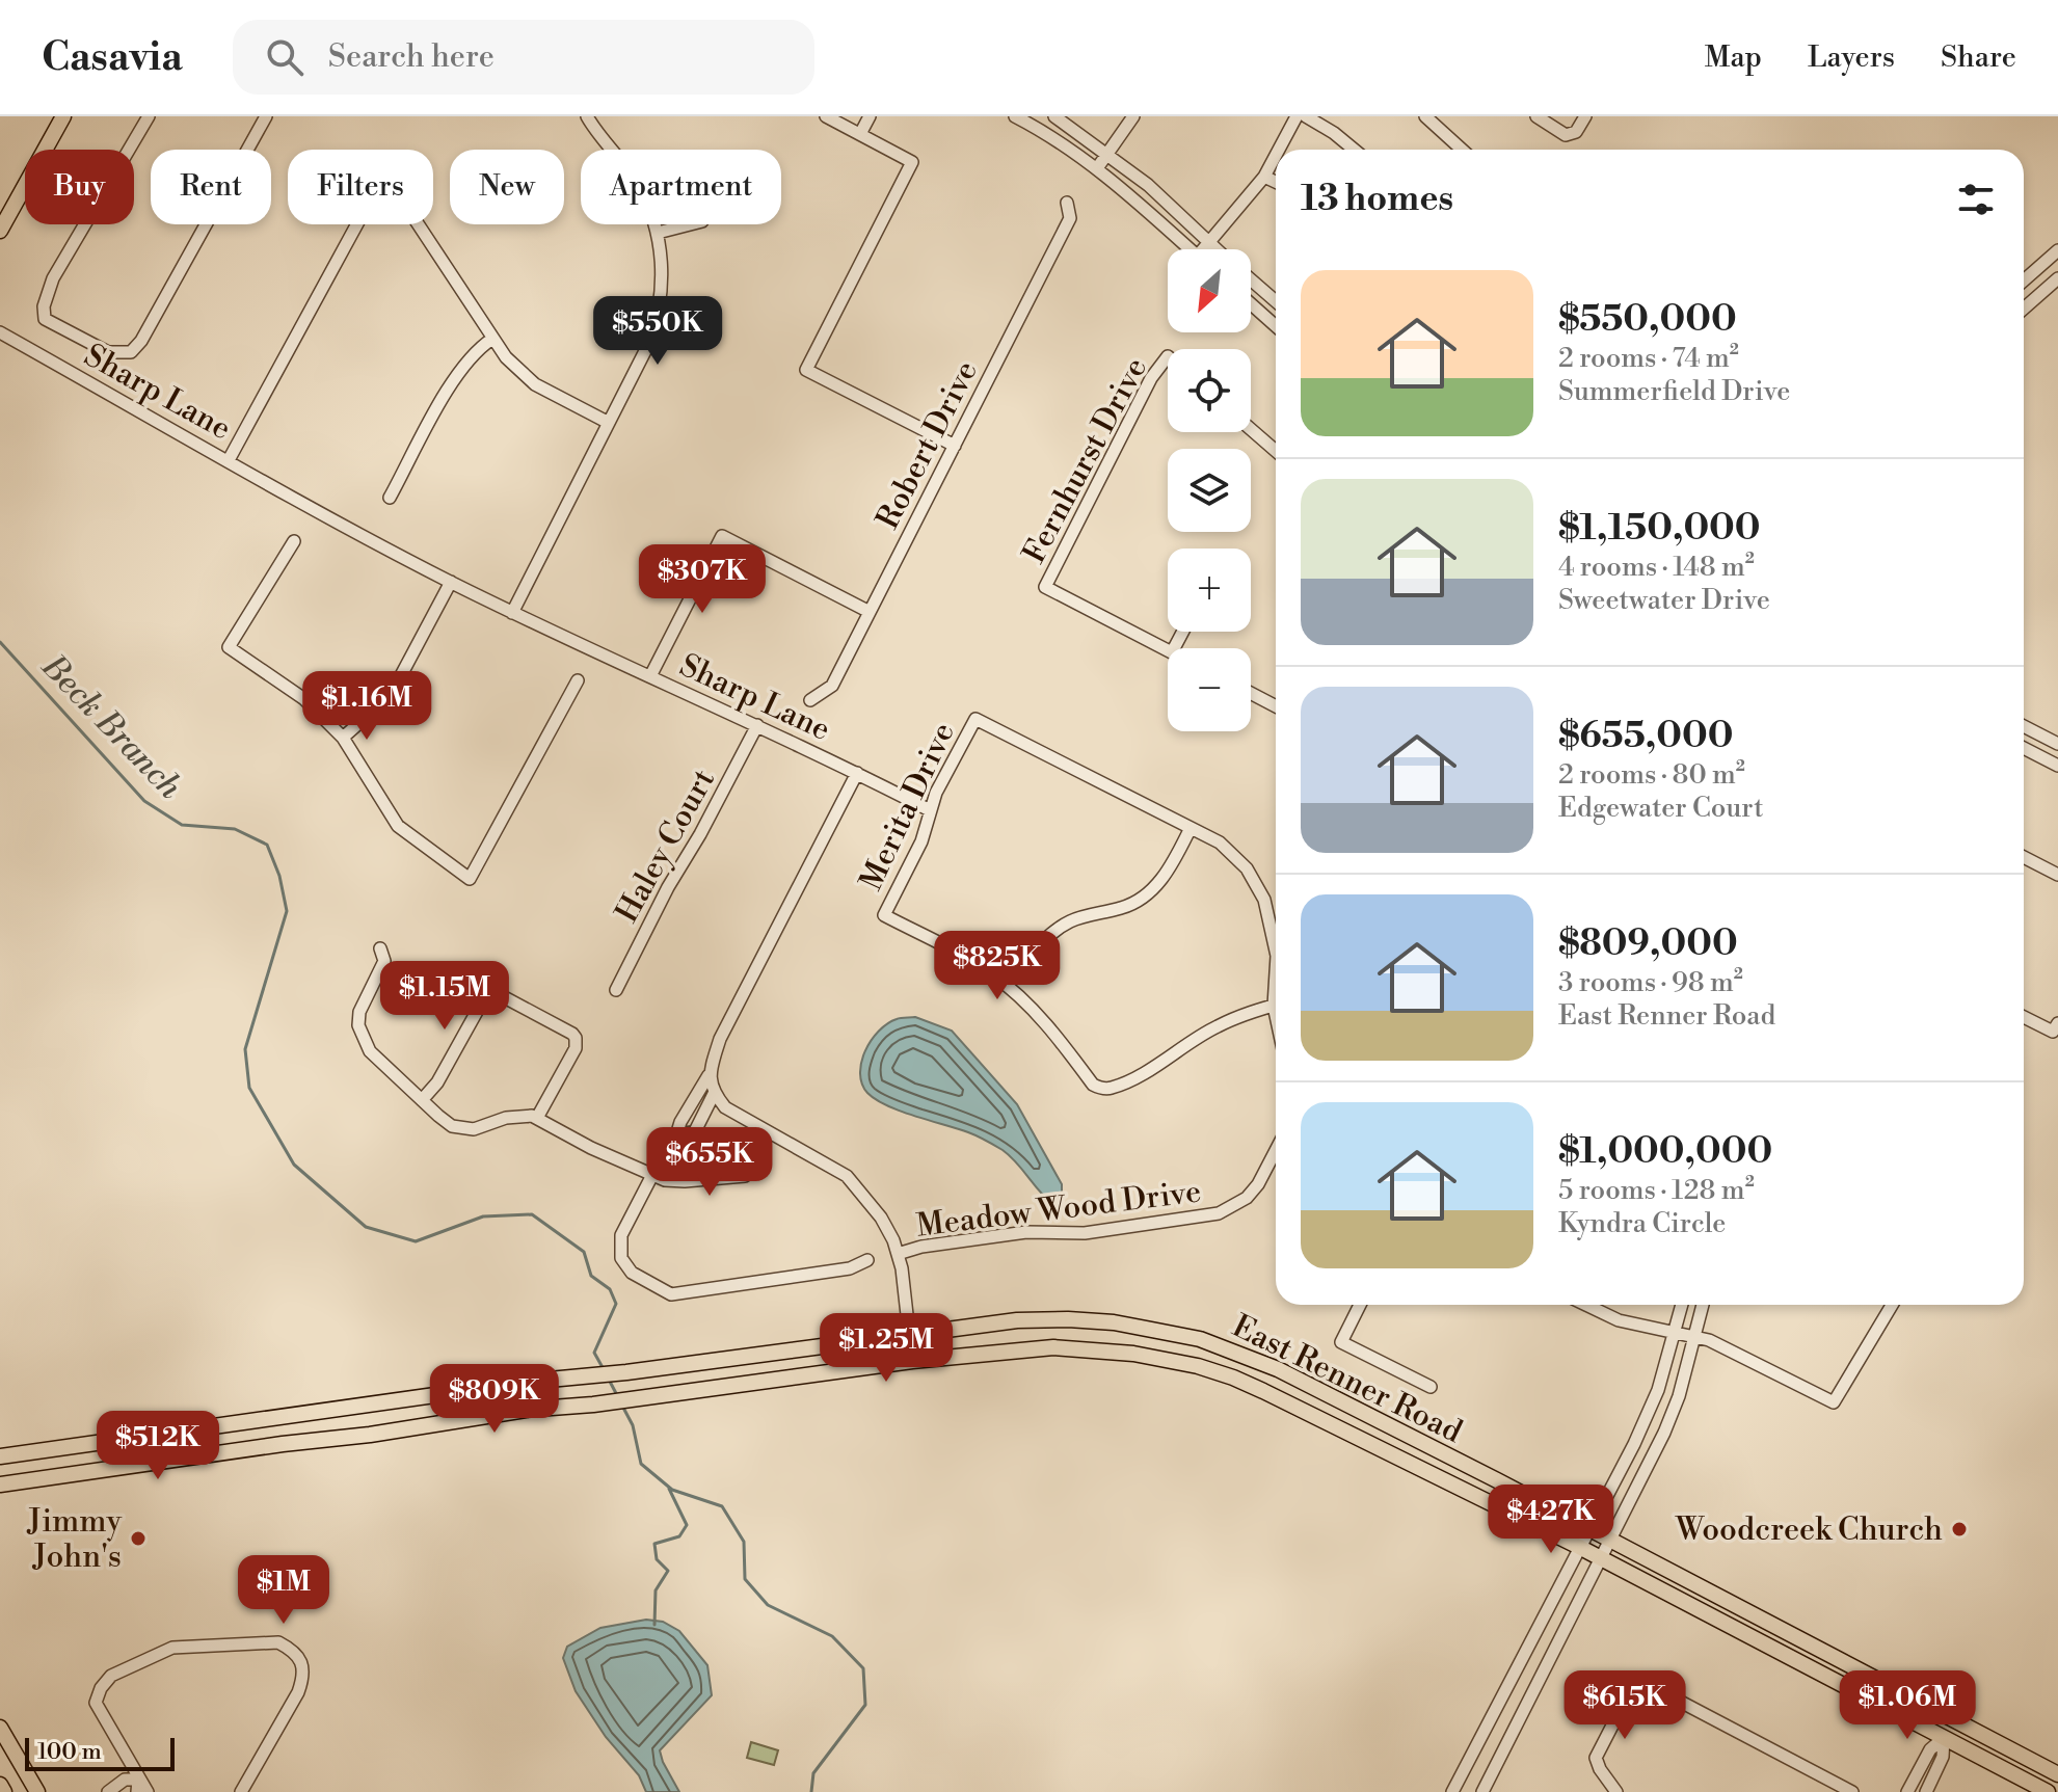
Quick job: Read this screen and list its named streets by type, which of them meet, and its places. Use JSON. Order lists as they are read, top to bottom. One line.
{"streets":{"main road":["East Renner Road"],"street":["Sharp Lane","Robert Drive","Fernhurst Drive","Merita Drive","Haley Court","Meadow Wood Drive"]},"crossings":[["Sharp Lane","Haley Court"]],"water":["Beck Branch"],"places":["Woodcreek Church","Jimmy John's"],"scale_bar":"100 m","north":"bottom left","page":{"header":"Casavia","search":"Search here","nav":["Map","Layers","Share"],"chip":["Buy","Rent","Filters","New","Apartment"],"heading":"13 homes","map_buttons":["+","−"],"list":[{"name":"$550,000","note":"2 rooms · 74 m² · Summerfield Drive"},{"name":"$1,150,000","note":"4 rooms · 148 m² · Sweetwater Drive"},{"name":"$655,000","note":"2 rooms · 80 m² · Edgewater Court"},{"name":"$809,000","note":"3 rooms · 98 m² · East Renner Road"},{"name":"$1,000,000","note":"5 rooms · 128 m² · Kyndra Circle"}],"price":["$550K","$307K","$1.16M","$825K","$1.15M","$655K","$1.25M","$809K","$512K","$427K","$1M","$615K","$1.06M"],"scale":"100 m"}}
